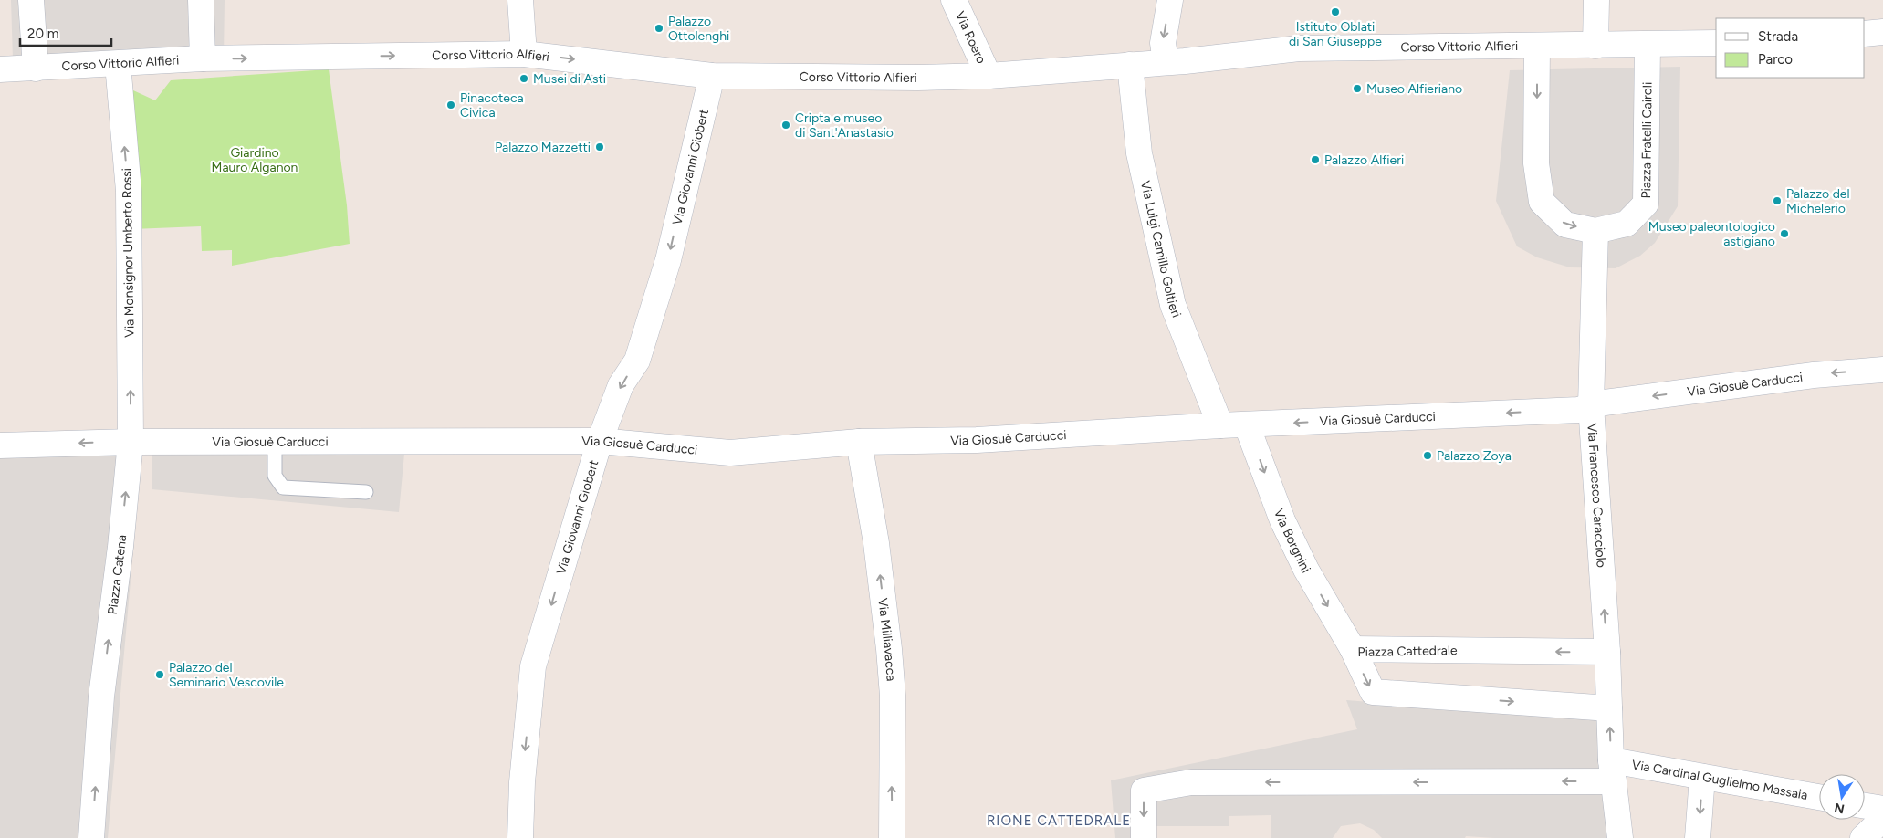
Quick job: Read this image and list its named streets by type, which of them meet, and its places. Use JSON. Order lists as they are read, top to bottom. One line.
{"streets":{"street":["Via Roero","Corso Vittorio Alfieri","Piazza Fratelli Cairoli","Via Giovanni Giobert","Via Luigi Camillo Goltieri","Via Monsignor Umberto Rossi","Via Giosuè Carducci","Via Francesco Caracciolo","Via Borgnini","Piazza Catena","Via Milliavacca","Piazza Cattedrale","Via Cardinal Guglielmo Massaia"]},"crossings":[["Via Roero","Corso Vittorio Alfieri"],["Corso Vittorio Alfieri","Piazza Fratelli Cairoli"],["Corso Vittorio Alfieri","Via Giovanni Giobert"],["Corso Vittorio Alfieri","Via Luigi Camillo Goltieri"],["Corso Vittorio Alfieri","Via Monsignor Umberto Rossi"],["Piazza Fratelli Cairoli","Via Francesco Caracciolo"],["Via Giovanni Giobert","Via Giosuè Carducci"],["Via Luigi Camillo Goltieri","Via Giosuè Carducci"],["Via Monsignor Umberto Rossi","Via Giosuè Carducci"],["Via Monsignor Umberto Rossi","Piazza Catena"],["Via Giosuè Carducci","Via Francesco Caracciolo"],["Via Giosuè Carducci","Via Borgnini"],["Via Giosuè Carducci","Piazza Catena"],["Via Giosuè Carducci","Via Milliavacca"],["Via Francesco Caracciolo","Piazza Cattedrale"],["Via Francesco Caracciolo","Via Cardinal Guglielmo Massaia"],["Via Borgnini","Piazza Cattedrale"]],"one_way":["Piazza Fratelli Cairoli","Via Giovanni Giobert","Via Monsignor Umberto Rossi","Via Giosuè Carducci","Via Francesco Caracciolo","Via Borgnini","Piazza Catena","Via Milliavacca"],"districts":["RIONE CATTEDRALE"],"parks":["Giardino Mauro Alganon"],"places":["Istituto Oblati di San Giuseppe","Palazzo Ottolenghi","Musei di Asti","Museo Alfieriano","Pinacoteca Civica","Cripta e museo di Sant'Anastasio","Palazzo Mazzetti","Palazzo Alfieri","Palazzo del Michelerio","Museo paleontologico astigiano","Palazzo Zoya","Palazzo del Seminario Vescovile"],"legend":["Strada","Parco"],"scale_bar":"20 m","north":"bottom"}
